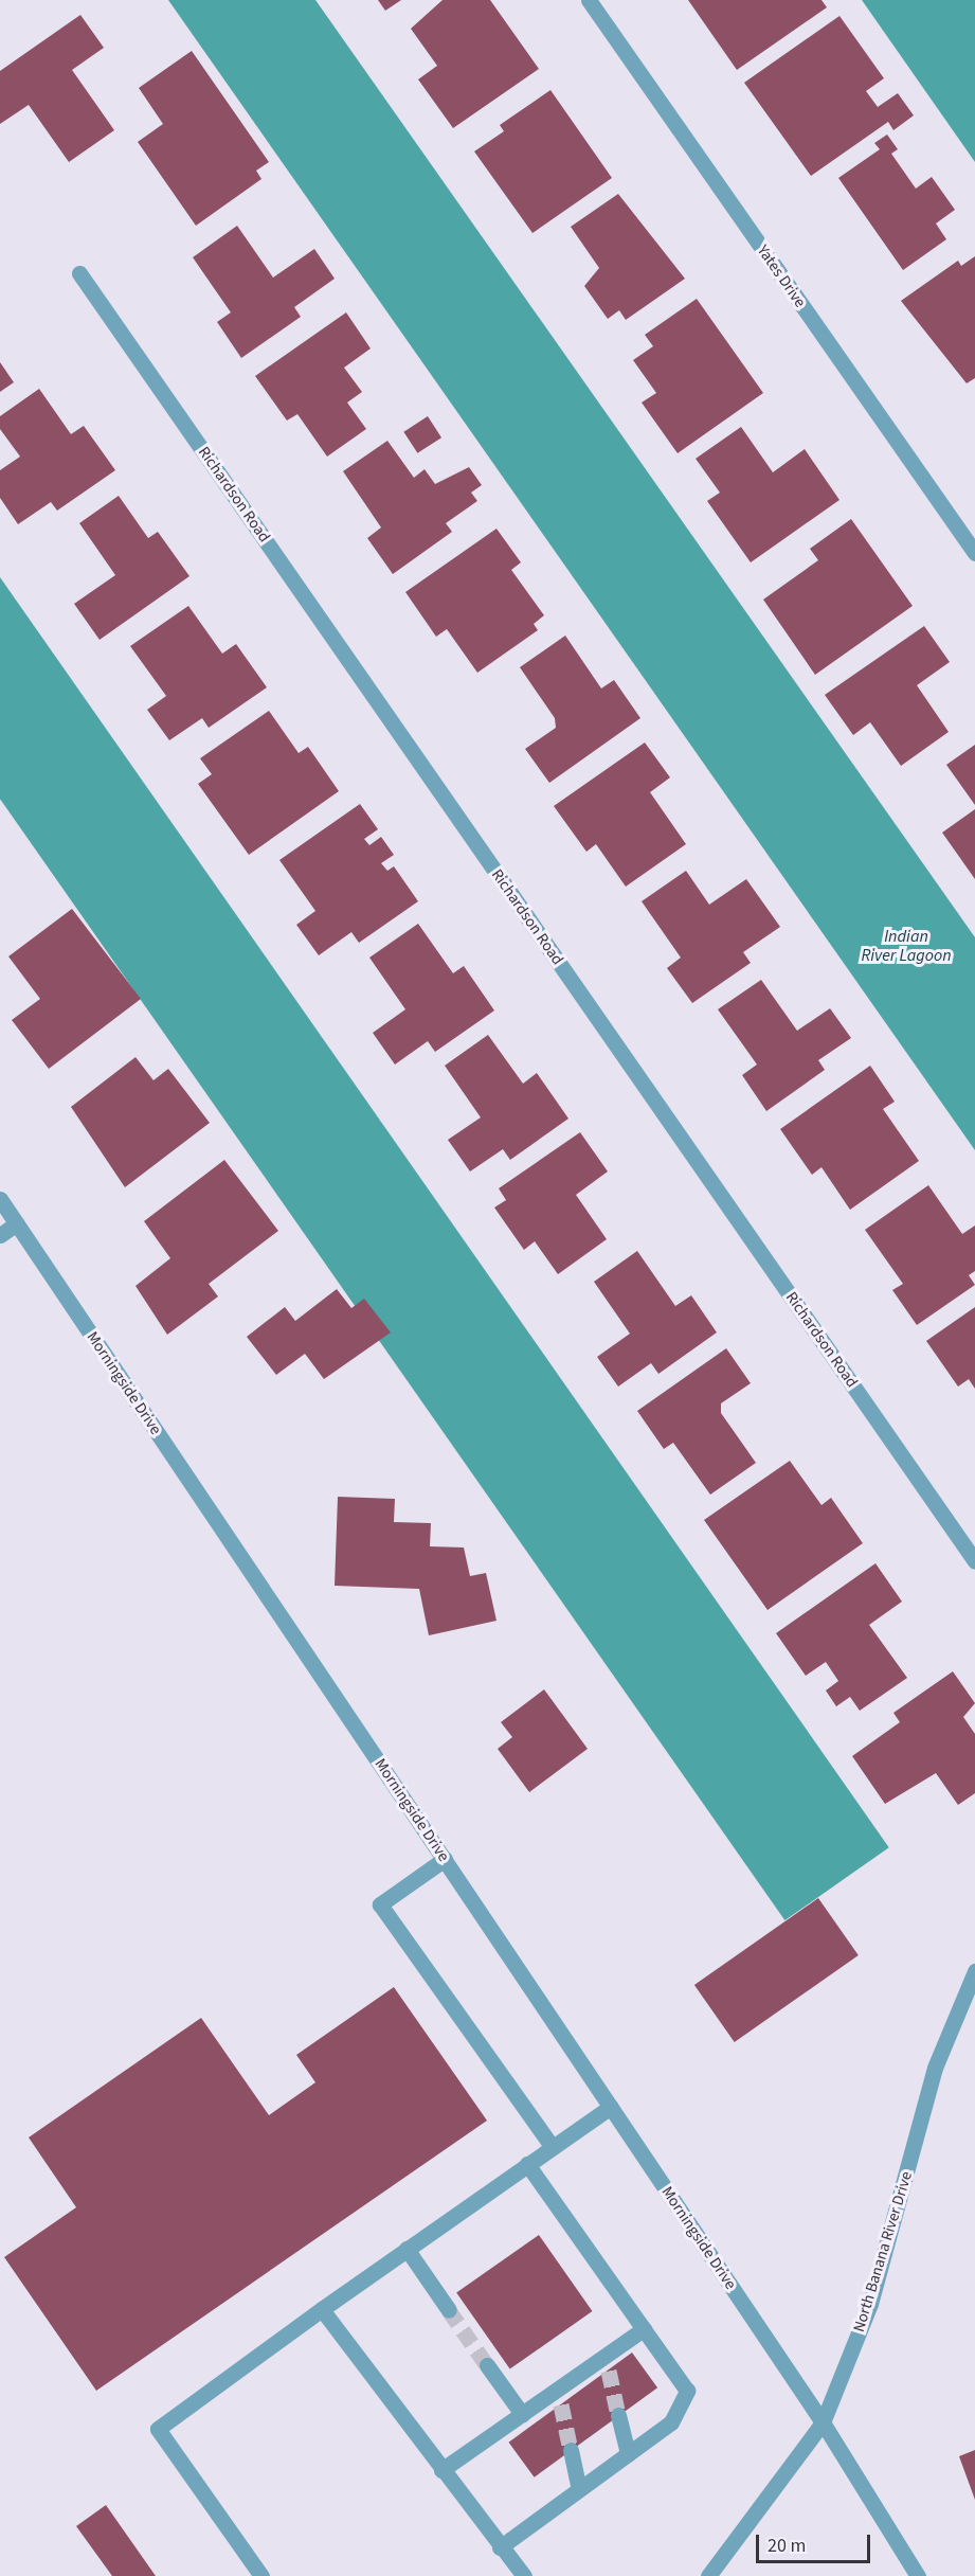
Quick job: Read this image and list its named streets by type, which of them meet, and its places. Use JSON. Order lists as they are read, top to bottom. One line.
{"streets":{"street":["Yates Drive","Richardson Road","Morningside Drive","North Banana River Drive"]},"crossings":[["Morningside Drive","North Banana River Drive"]],"water":["Indian River Lagoon"],"scale_bar":"20 m"}
